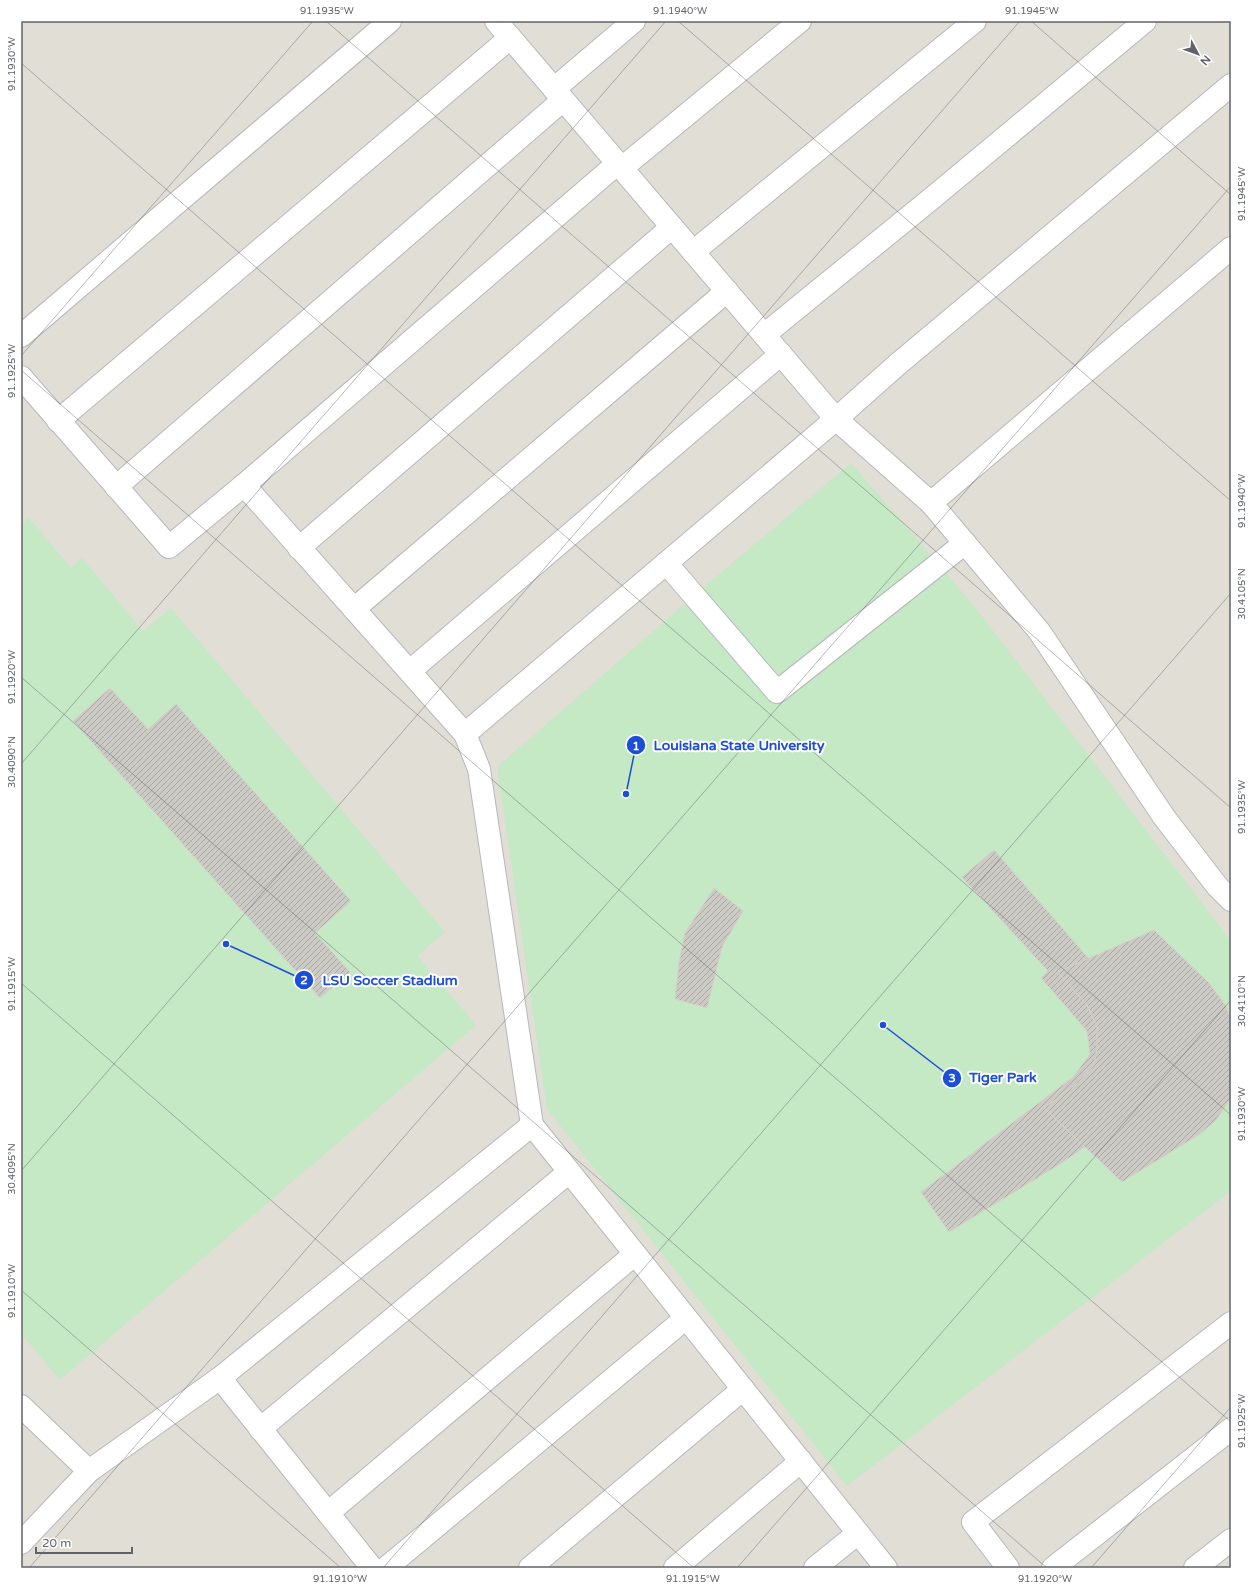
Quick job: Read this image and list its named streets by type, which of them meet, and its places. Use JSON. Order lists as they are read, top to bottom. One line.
{"places":["Louisiana State University","LSU Soccer Stadium","Tiger Park"],"scale_bar":"20 m","north":"bottom right","coordinates":["91.1935°W","91.1940°W","91.1945°W","91.1930°W","91.1925°W","30.4105°N","91.1920°W","30.4090°N","91.1915°W","30.4110°N","30.4095°N","91.1910°W"]}
